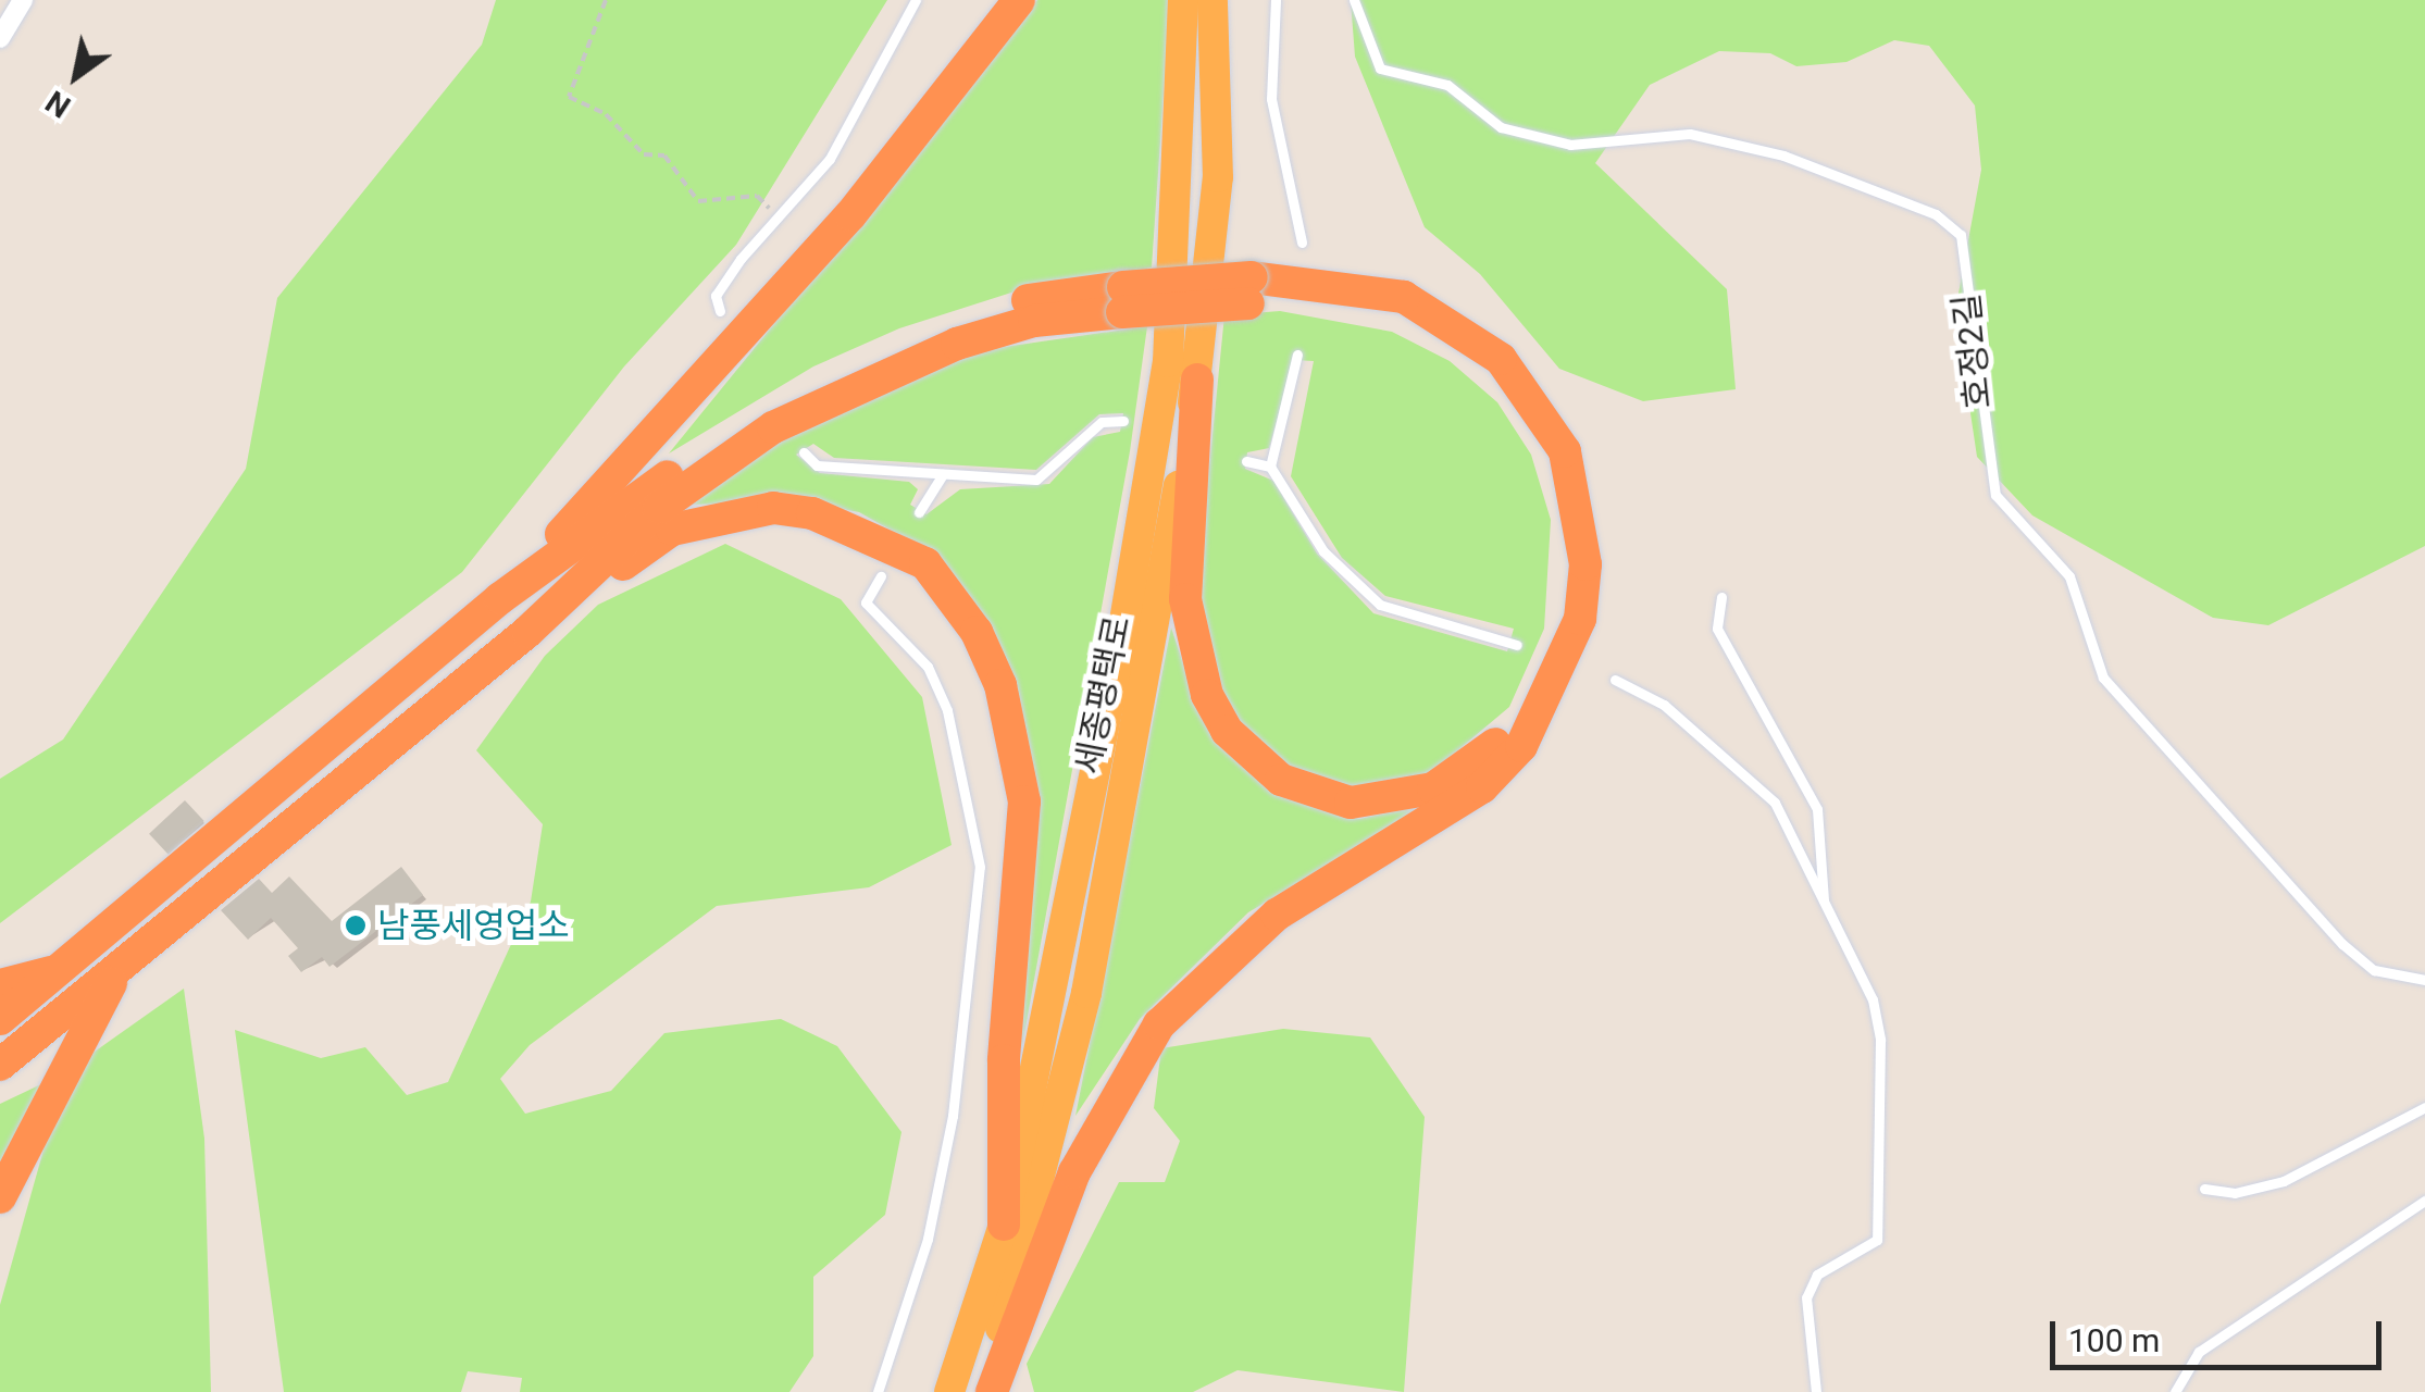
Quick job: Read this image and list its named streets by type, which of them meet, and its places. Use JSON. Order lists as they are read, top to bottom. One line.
{"streets":{"highway":["세종평택로"],"lane":["호정2길"]},"places":["남풍세영업소"],"scale_bar":"100 m","north":"bottom left"}
